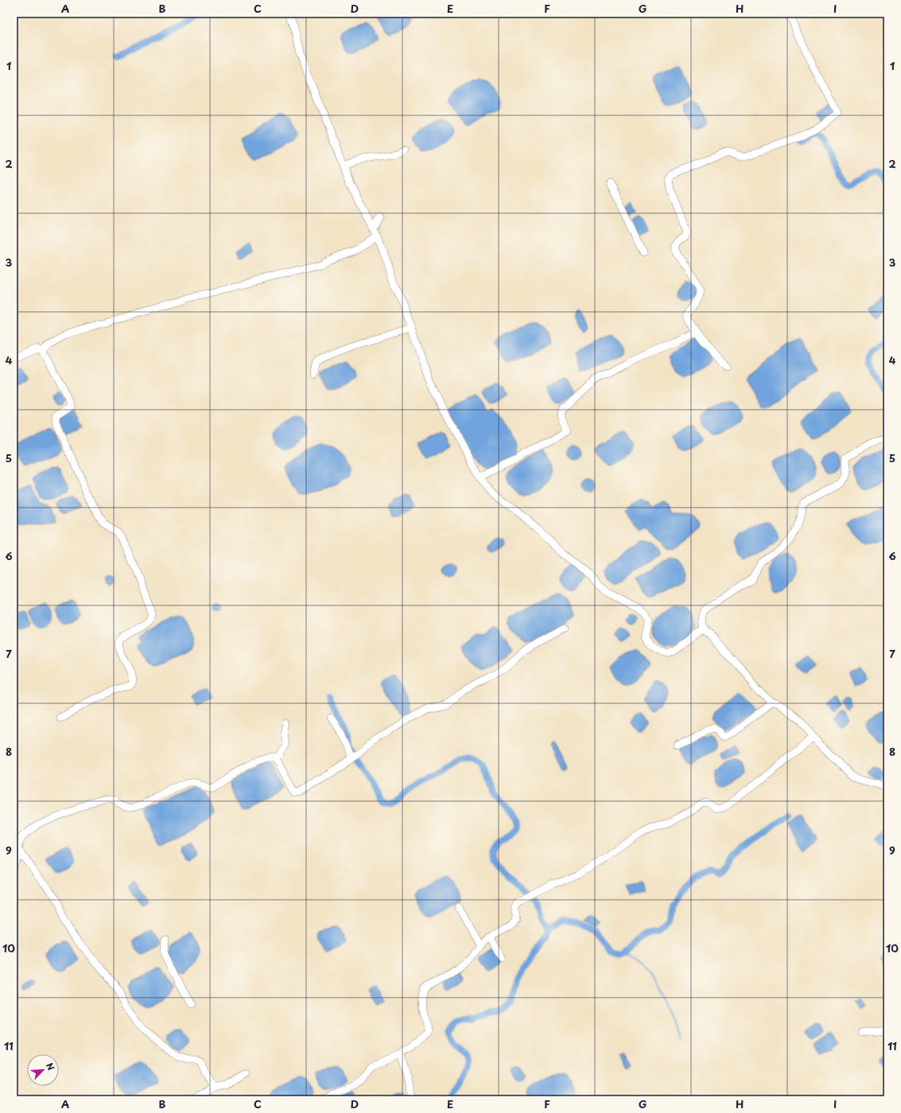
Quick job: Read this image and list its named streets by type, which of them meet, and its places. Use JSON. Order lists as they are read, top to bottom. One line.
{"north":"top right","grid":{"columns":["A","B","C","D","E","F","G","H","I"],"rows":["1","2","3","4","5","6","7","8","9","10","11"]}}
